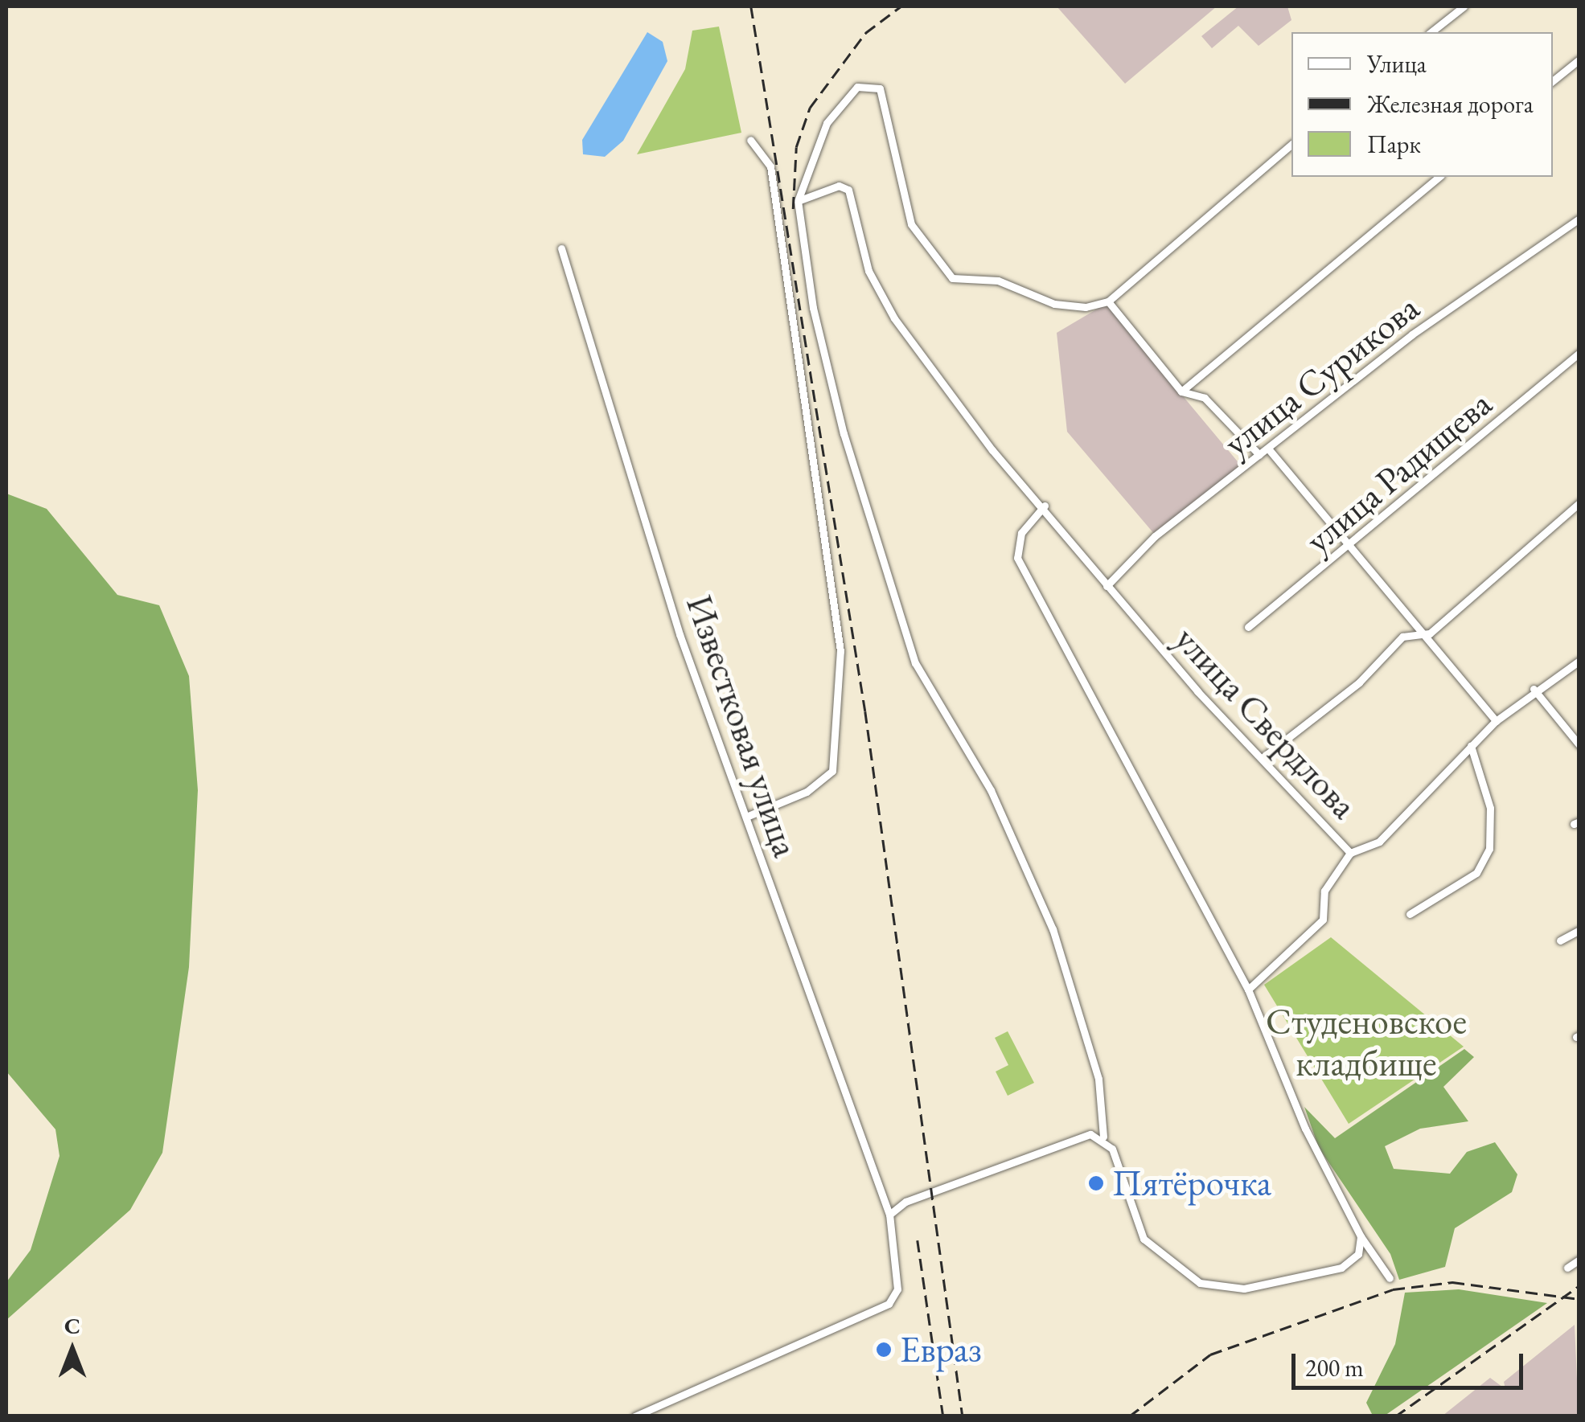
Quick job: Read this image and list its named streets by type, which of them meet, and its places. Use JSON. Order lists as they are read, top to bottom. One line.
{"streets":{"street":["улица Сурикова","улица Радищева","улица Свердлова","Известковая улица"]},"crossings":[["улица Сурикова","улица Свердлова"]],"parks":["Студеновское кладбище"],"places":["Пятёрочка","Евраз"],"legend":["Улица","Железная дорога","Парк"],"scale_bar":"200 m","north":"top"}
